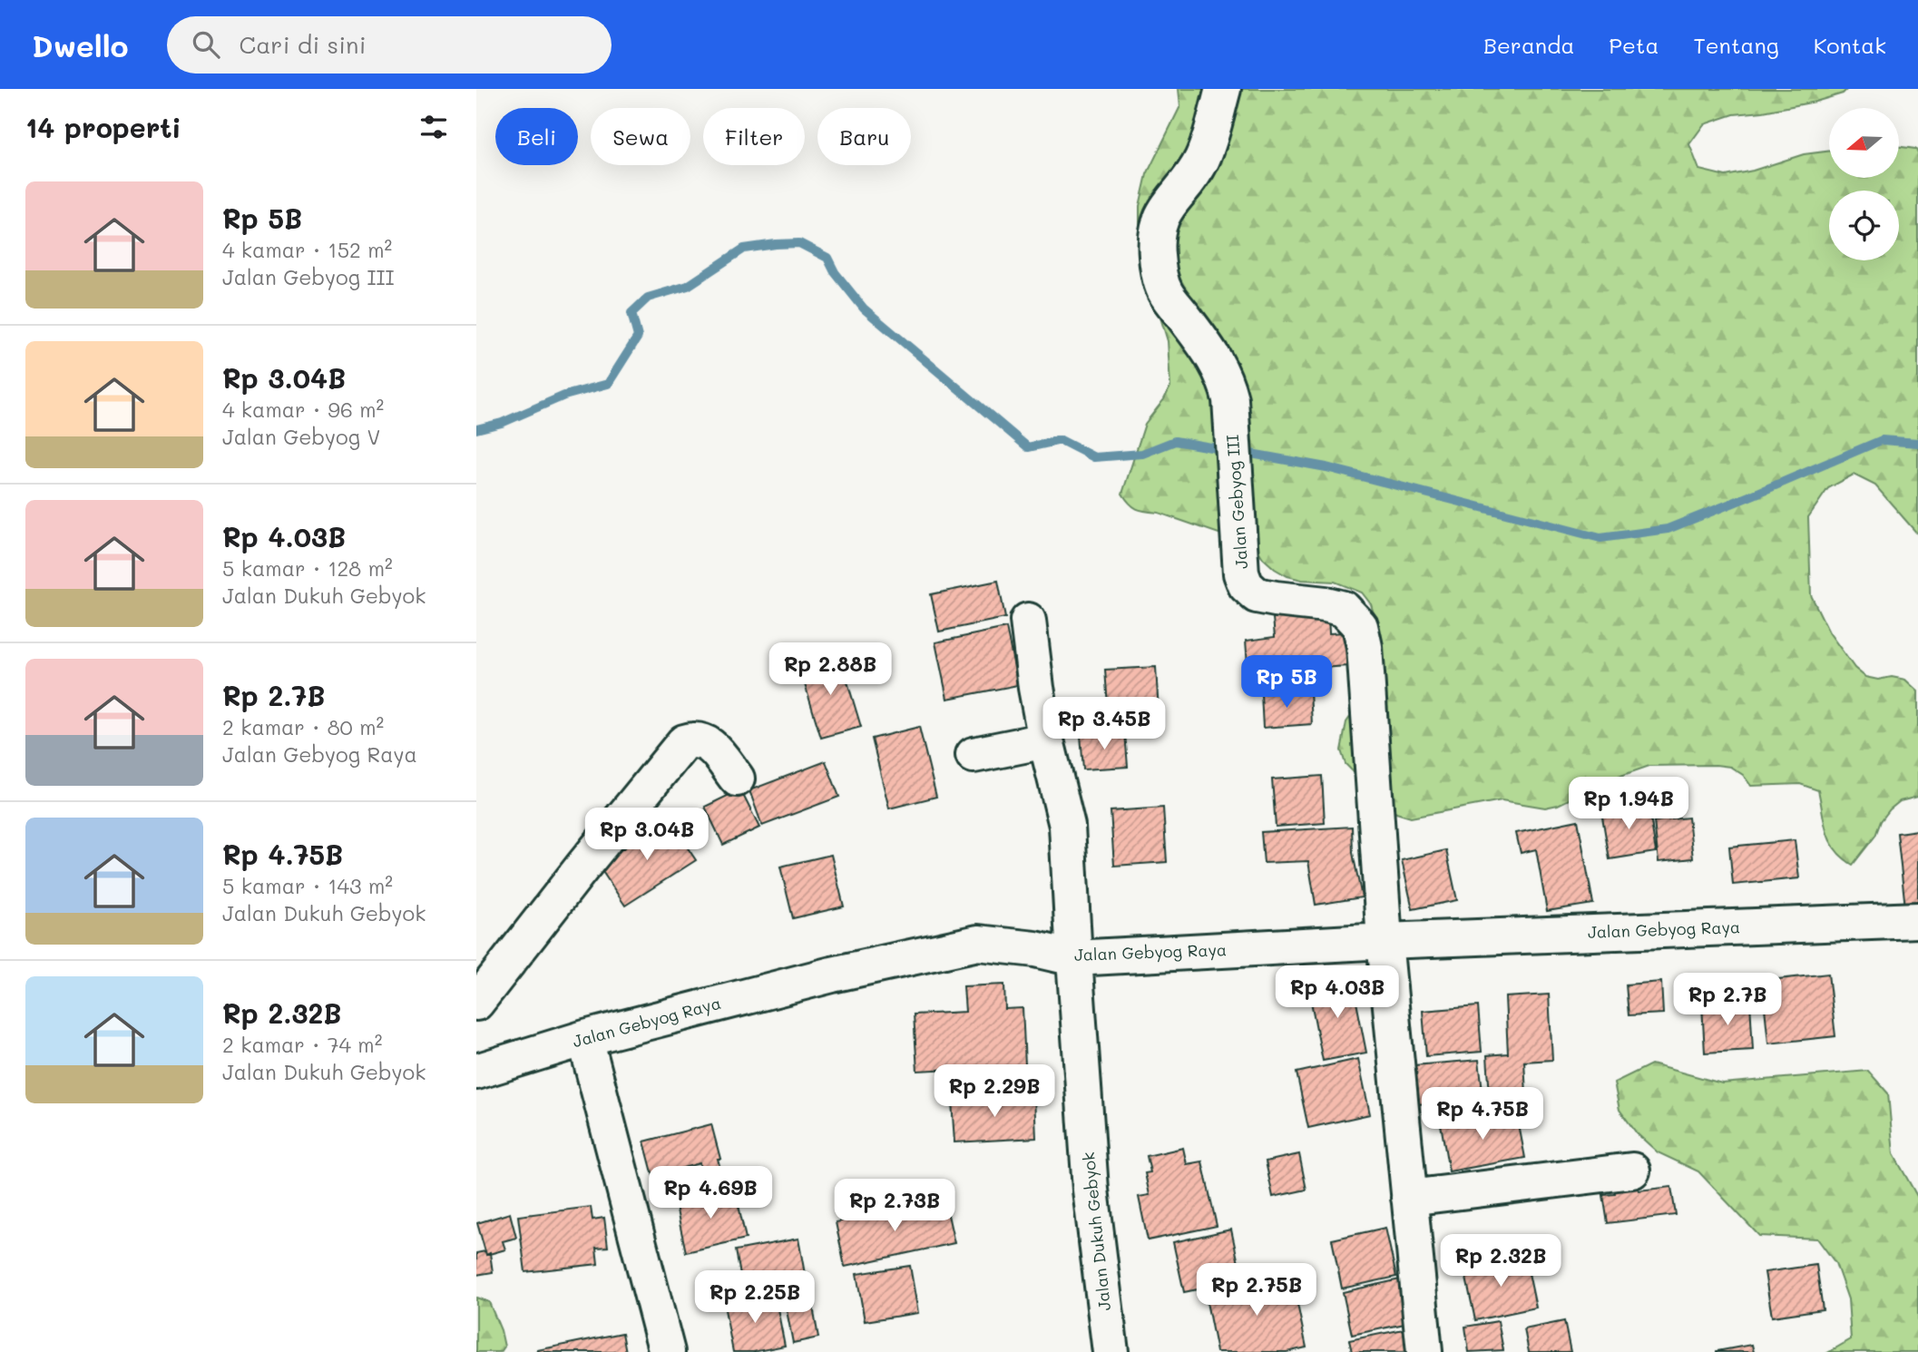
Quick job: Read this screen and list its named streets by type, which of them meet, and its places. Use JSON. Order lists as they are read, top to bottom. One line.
{"streets":{"street":["Jalan Gebyog III","Jalan Gebyog Raya","Jalan Dukuh Gebyok"]},"crossings":[["Jalan Gebyog III","Jalan Gebyog Raya"],["Jalan Gebyog Raya","Jalan Dukuh Gebyok"]],"north":"left","page":{"header":"Dwello","search":"Cari di sini","nav":["Beranda","Peta","Tentang","Kontak"],"heading":"14 properti","chip":["Beli","Sewa","Filter","Baru"],"list":[{"name":"Rp 5B","note":"4 kamar · 152 m² · Jalan Gebyog III"},{"name":"Rp 3.04B","note":"4 kamar · 96 m² · Jalan Gebyog V"},{"name":"Rp 4.03B","note":"5 kamar · 128 m² · Jalan Dukuh Gebyok"},{"name":"Rp 2.7B","note":"2 kamar · 80 m² · Jalan Gebyog Raya"},{"name":"Rp 4.75B","note":"5 kamar · 143 m² · Jalan Dukuh Gebyok"},{"name":"Rp 2.32B","note":"2 kamar · 74 m² · Jalan Dukuh Gebyok"}],"price":["Rp 2.88B","Rp 5B","Rp 3.45B","Rp 1.94B","Rp 3.04B","Rp 4.03B","Rp 2.7B","Rp 2.29B","Rp 4.75B","Rp 4.69B","Rp 2.73B","Rp 2.32B","Rp 2.75B","Rp 2.25B"]}}
